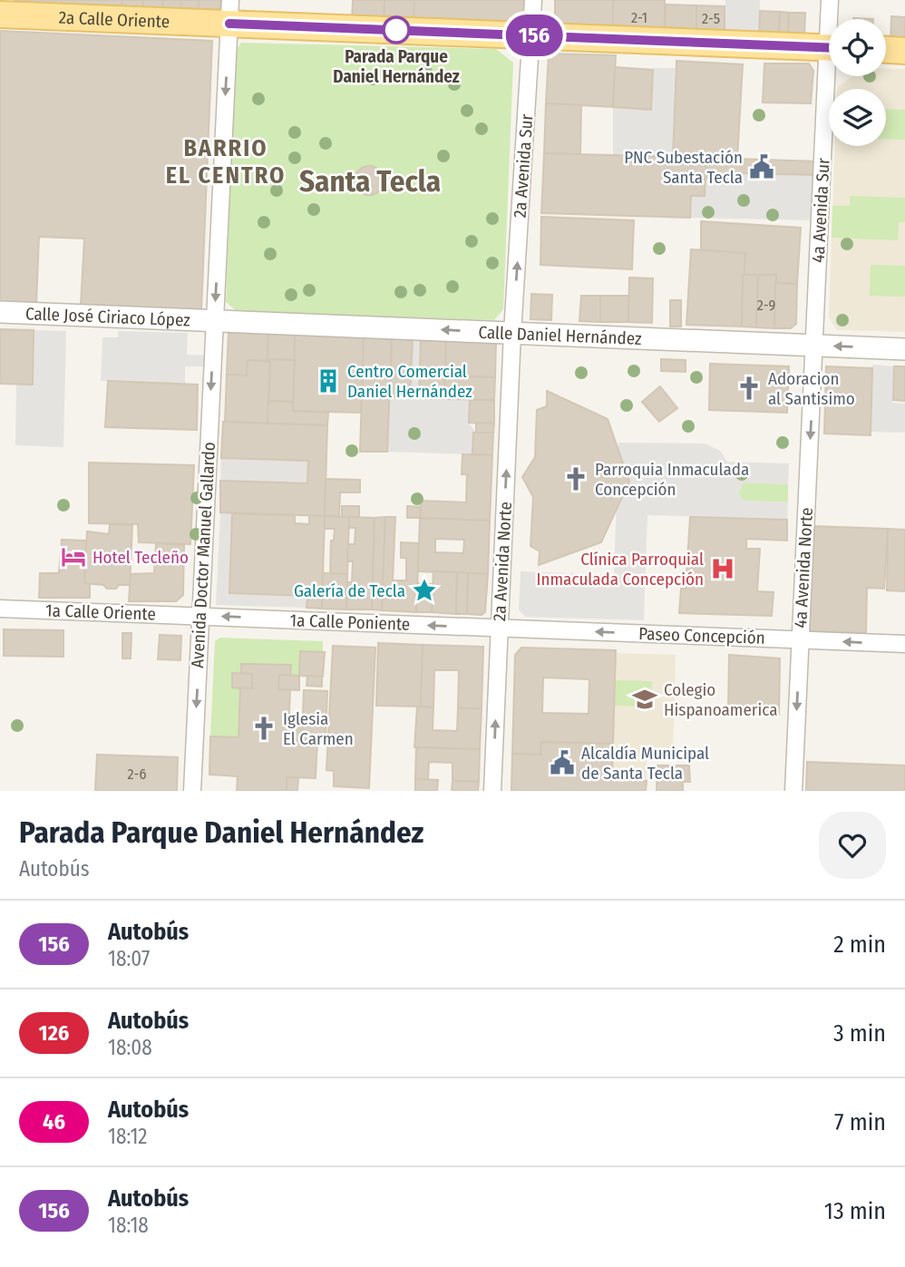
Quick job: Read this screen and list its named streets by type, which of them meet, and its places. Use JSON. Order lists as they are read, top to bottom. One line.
{"streets":{"main road":["2a Calle Oriente"],"street":["2a Avenida Sur","4a Avenida Sur","Calle José Ciriaco López","Calle Daniel Hernández","Avenida Doctor Manuel Gallardo","2a Avenida Norte","4a Avenida Norte","1a Calle Oriente","1a Calle Poniente","Paseo Concepción"]},"crossings":[["2a Calle Oriente","2a Avenida Sur"],["2a Calle Oriente","Avenida Doctor Manuel Gallardo"],["2a Avenida Sur","Calle Daniel Hernández"],["2a Avenida Sur","2a Avenida Norte"],["4a Avenida Sur","Calle Daniel Hernández"],["4a Avenida Sur","4a Avenida Norte"],["Calle José Ciriaco López","Calle Daniel Hernández"],["Calle José Ciriaco López","Avenida Doctor Manuel Gallardo"],["Calle Daniel Hernández","Avenida Doctor Manuel Gallardo"],["Calle Daniel Hernández","2a Avenida Norte"],["Calle Daniel Hernández","4a Avenida Norte"],["Avenida Doctor Manuel Gallardo","1a Calle Oriente"],["Avenida Doctor Manuel Gallardo","1a Calle Poniente"],["2a Avenida Norte","1a Calle Poniente"],["2a Avenida Norte","Paseo Concepción"],["4a Avenida Norte","Paseo Concepción"],["1a Calle Oriente","1a Calle Poniente"],["1a Calle Poniente","Paseo Concepción"]],"one_way":["2a Avenida Sur","Calle Daniel Hernández","Avenida Doctor Manuel Gallardo","2a Avenida Norte","4a Avenida Norte","1a Calle Poniente","Paseo Concepción"],"districts":["BARRIO EL CENTRO","Santa Tecla"],"places":{"other":["Parada Parque Daniel Hernández"],"public building":["PNC Subestación Santa Tecla","Alcaldía Municipal de Santa Tecla"],"building":["Centro Comercial Daniel Hernández"],"church":["Adoracion al Santisimo","Parroquia Inmaculada Concepción","Iglesia El Carmen"],"hotel":["Hotel Tecleño"],"hospital":["Clínica Parroquial Inmaculada Concepción"],"place":["Galería de Tecla"],"school or university":["Colegio Hispanoamerica"]},"lines":["bus line 156"],"house_numbers":["2-1","2-5","2-9","2-6"],"page":{"on_map":"156","heading":["Parada Parque Daniel Hernández","Autobús"],"list":[{"mark":"156","name":"Autobús","note":"18:07","value":"2 min"},{"mark":"126","name":"Autobús","note":"18:08","value":"3 min"},{"mark":"46","name":"Autobús","note":"18:12","value":"7 min"},{"mark":"156","name":"Autobús","note":"18:18","value":"13 min"}]}}
